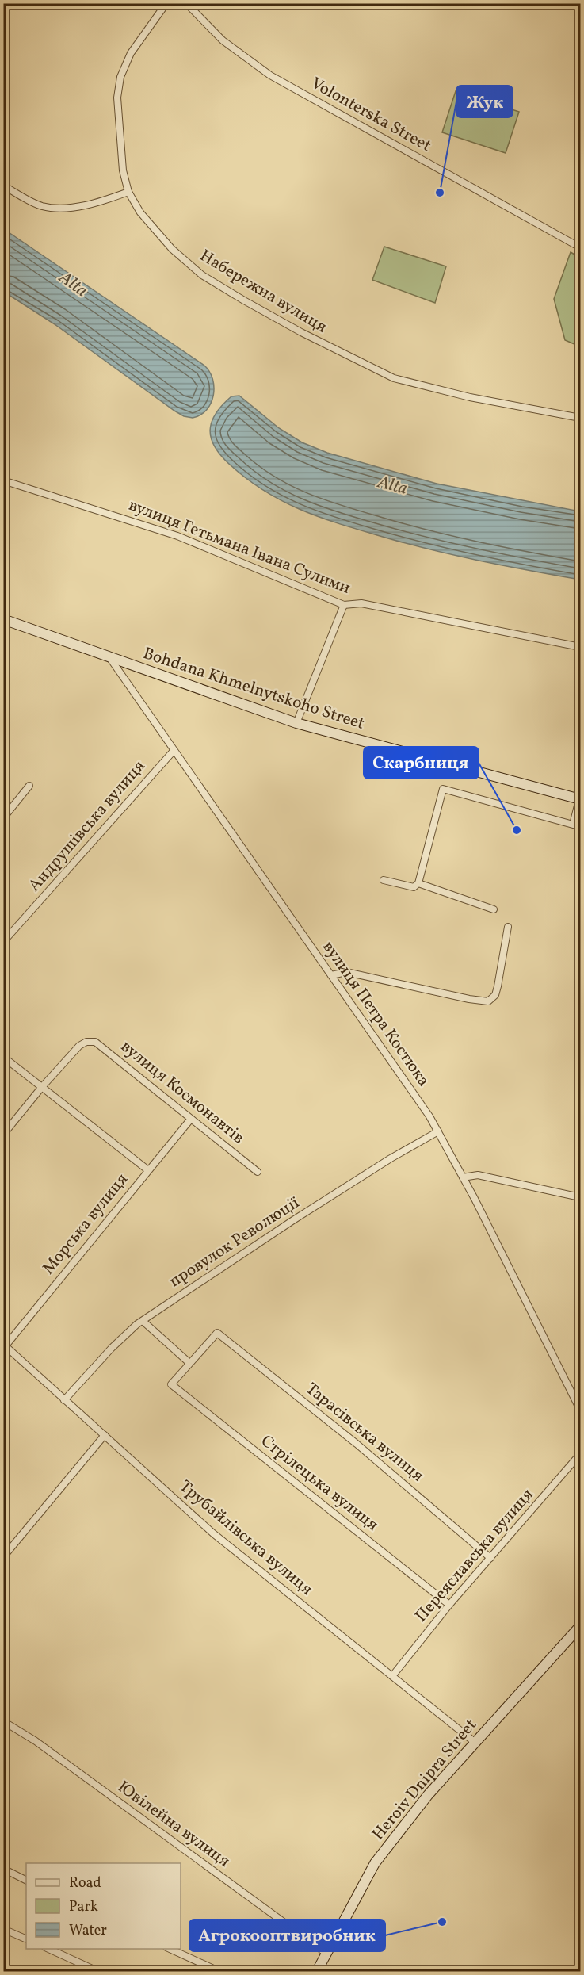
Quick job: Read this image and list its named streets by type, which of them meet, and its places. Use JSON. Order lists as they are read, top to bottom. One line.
{"streets":{"main road":["Bohdana Khmelnytskoho Street","Heroiv Dnipra Street"],"street":["Volonterska Street","Набережна вулиця","вулиця Гетьмана Івана Сулими","Андрушівська вулиця","вулиця Петра Костюка","вулиця Космонавтів","Морська вулиця","провулок Революції","Тарасівська вулиця","Стрілецька вулиця","Трубайлівська вулиця","Переяславська вулиця","Ювілейна вулиця"]},"crossings":[["Bohdana Khmelnytskoho Street","вулиця Петра Костюка"],["Андрушівська вулиця","вулиця Петра Костюка"],["вулиця Петра Костюка","провулок Революції"],["вулиця Космонавтів","Морська вулиця"],["Морська вулиця","Трубайлівська вулиця"],["провулок Революції","Трубайлівська вулиця"],["Тарасівська вулиця","Стрілецька вулиця"],["Тарасівська вулиця","Переяславська вулиця"],["Стрілецька вулиця","Переяславська вулиця"],["Трубайлівська вулиця","Переяславська вулиця"],["Трубайлівська вулиця","Heroiv Dnipra Street"],["Heroiv Dnipra Street","Ювілейна вулиця"]],"water":["Alta"],"places":["Жук","Скарбниця","Агрокооптвиробник"],"legend":["Road","Park","Water"]}
